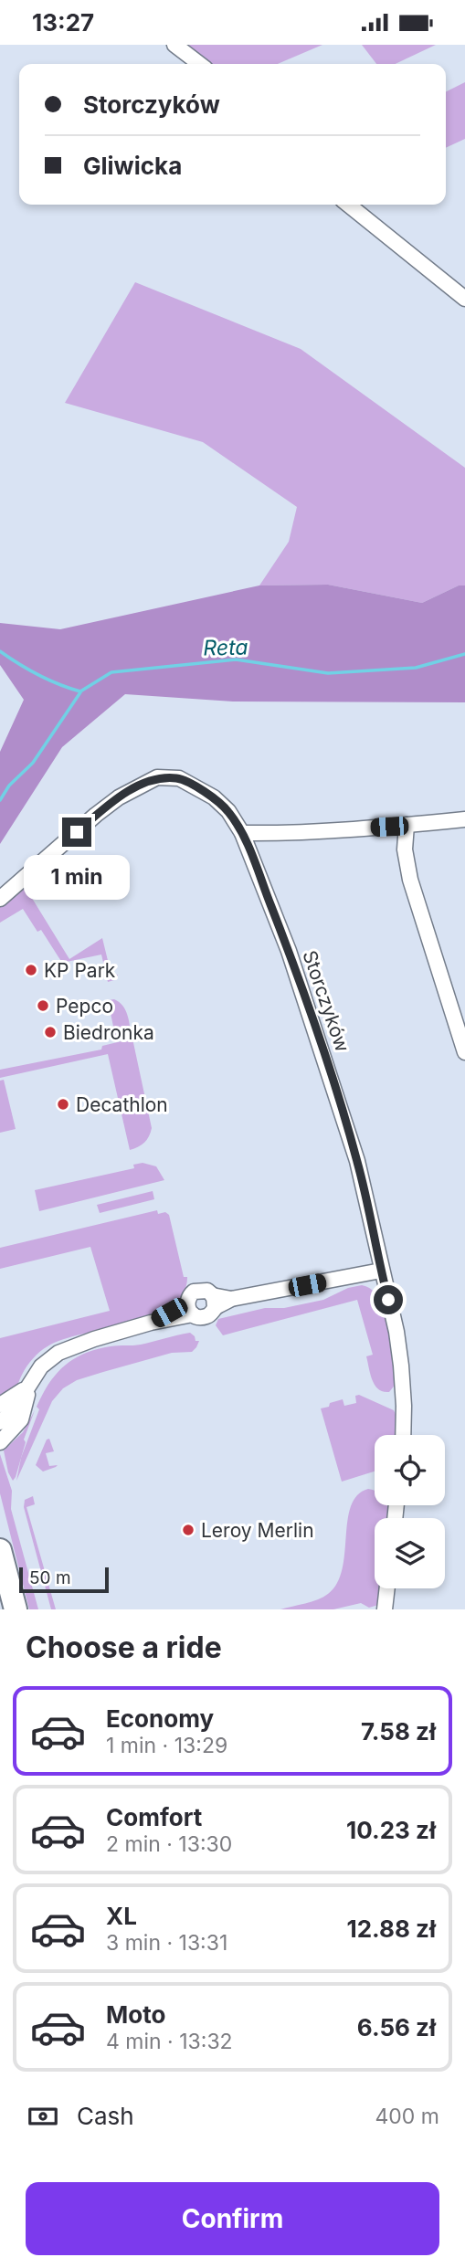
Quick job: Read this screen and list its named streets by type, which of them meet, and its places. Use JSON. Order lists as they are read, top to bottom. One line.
{"streets":{"street":["Storczyków"]},"water":["Reta"],"places":["KP Park","Pepco","Biedronka","Decathlon","Leroy Merlin"],"scale_bar":"50 m","page":{"status":"13:27","banner":["Storczyków","Gliwicka"],"bubble":"1 min","scale":"50 m","heading":"Choose a ride","list":[{"name":"Economy","note":"1 min · 13:29","value":"7.58 zł"},{"name":"Comfort","note":"2 min · 13:30","value":"10.23 zł"},{"name":"XL","note":"3 min · 13:31","value":"12.88 zł"},{"name":"Moto","note":"4 min · 13:32","value":"6.56 zł"}],"pay":["Cash","400 m"],"buttons":"Confirm"}}
